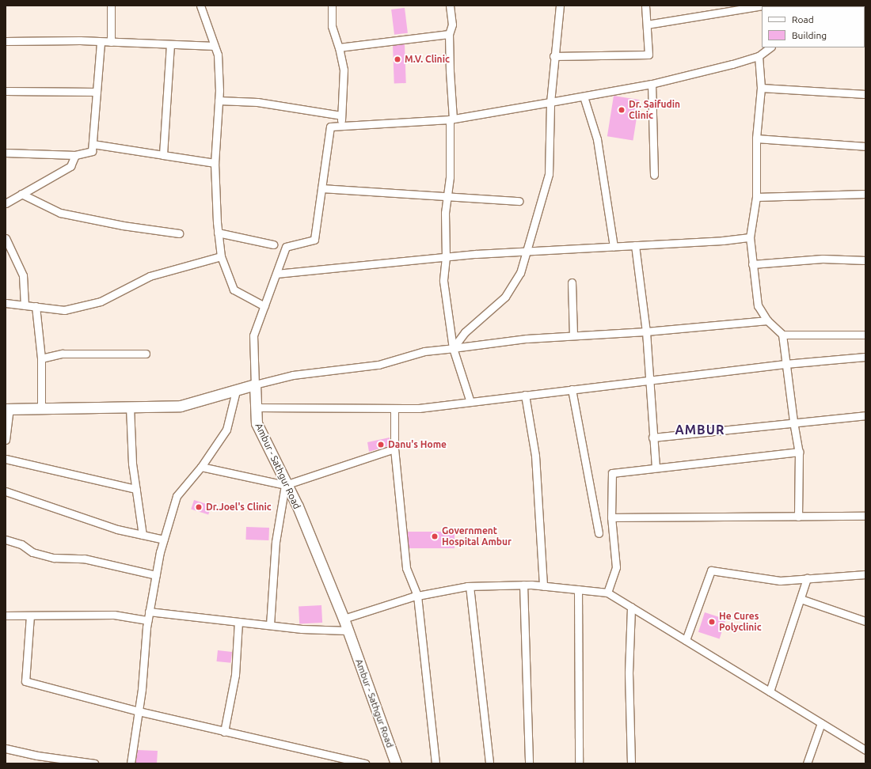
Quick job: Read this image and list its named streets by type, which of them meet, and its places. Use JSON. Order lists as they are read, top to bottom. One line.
{"streets":{"main road":["Ambur - Sathgur Road"]},"districts":["AMBUR"],"places":["M.V. Clinic","Dr. Saifudin Clinic","Danu's Home","Dr.Joel's Clinic","Government Hospital Ambur","He Cures Polyclinic"],"legend":["Road","Building"]}
